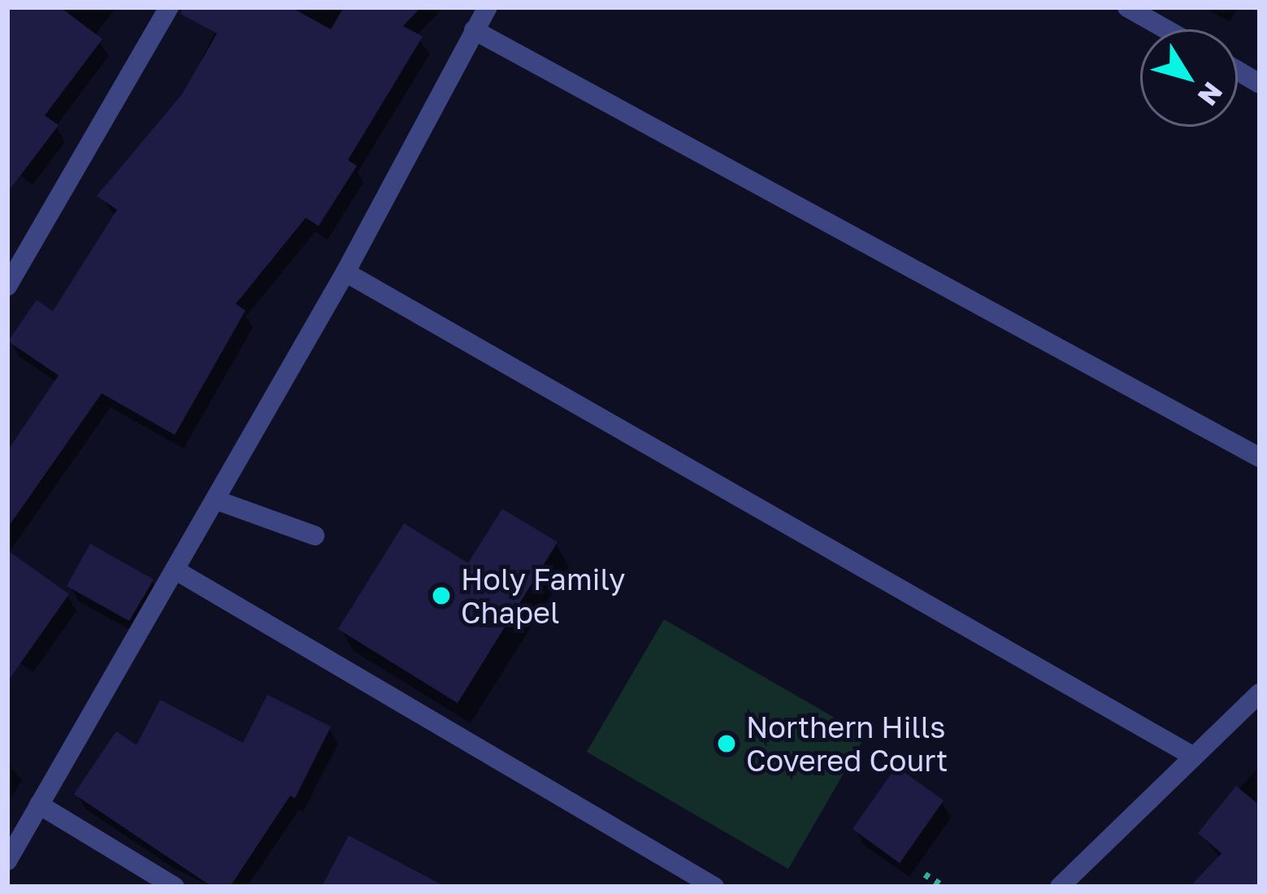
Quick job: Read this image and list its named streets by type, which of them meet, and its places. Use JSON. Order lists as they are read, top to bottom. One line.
{"places":["Holy Family Chapel","Northern Hills Covered Court"],"north":"bottom right"}
